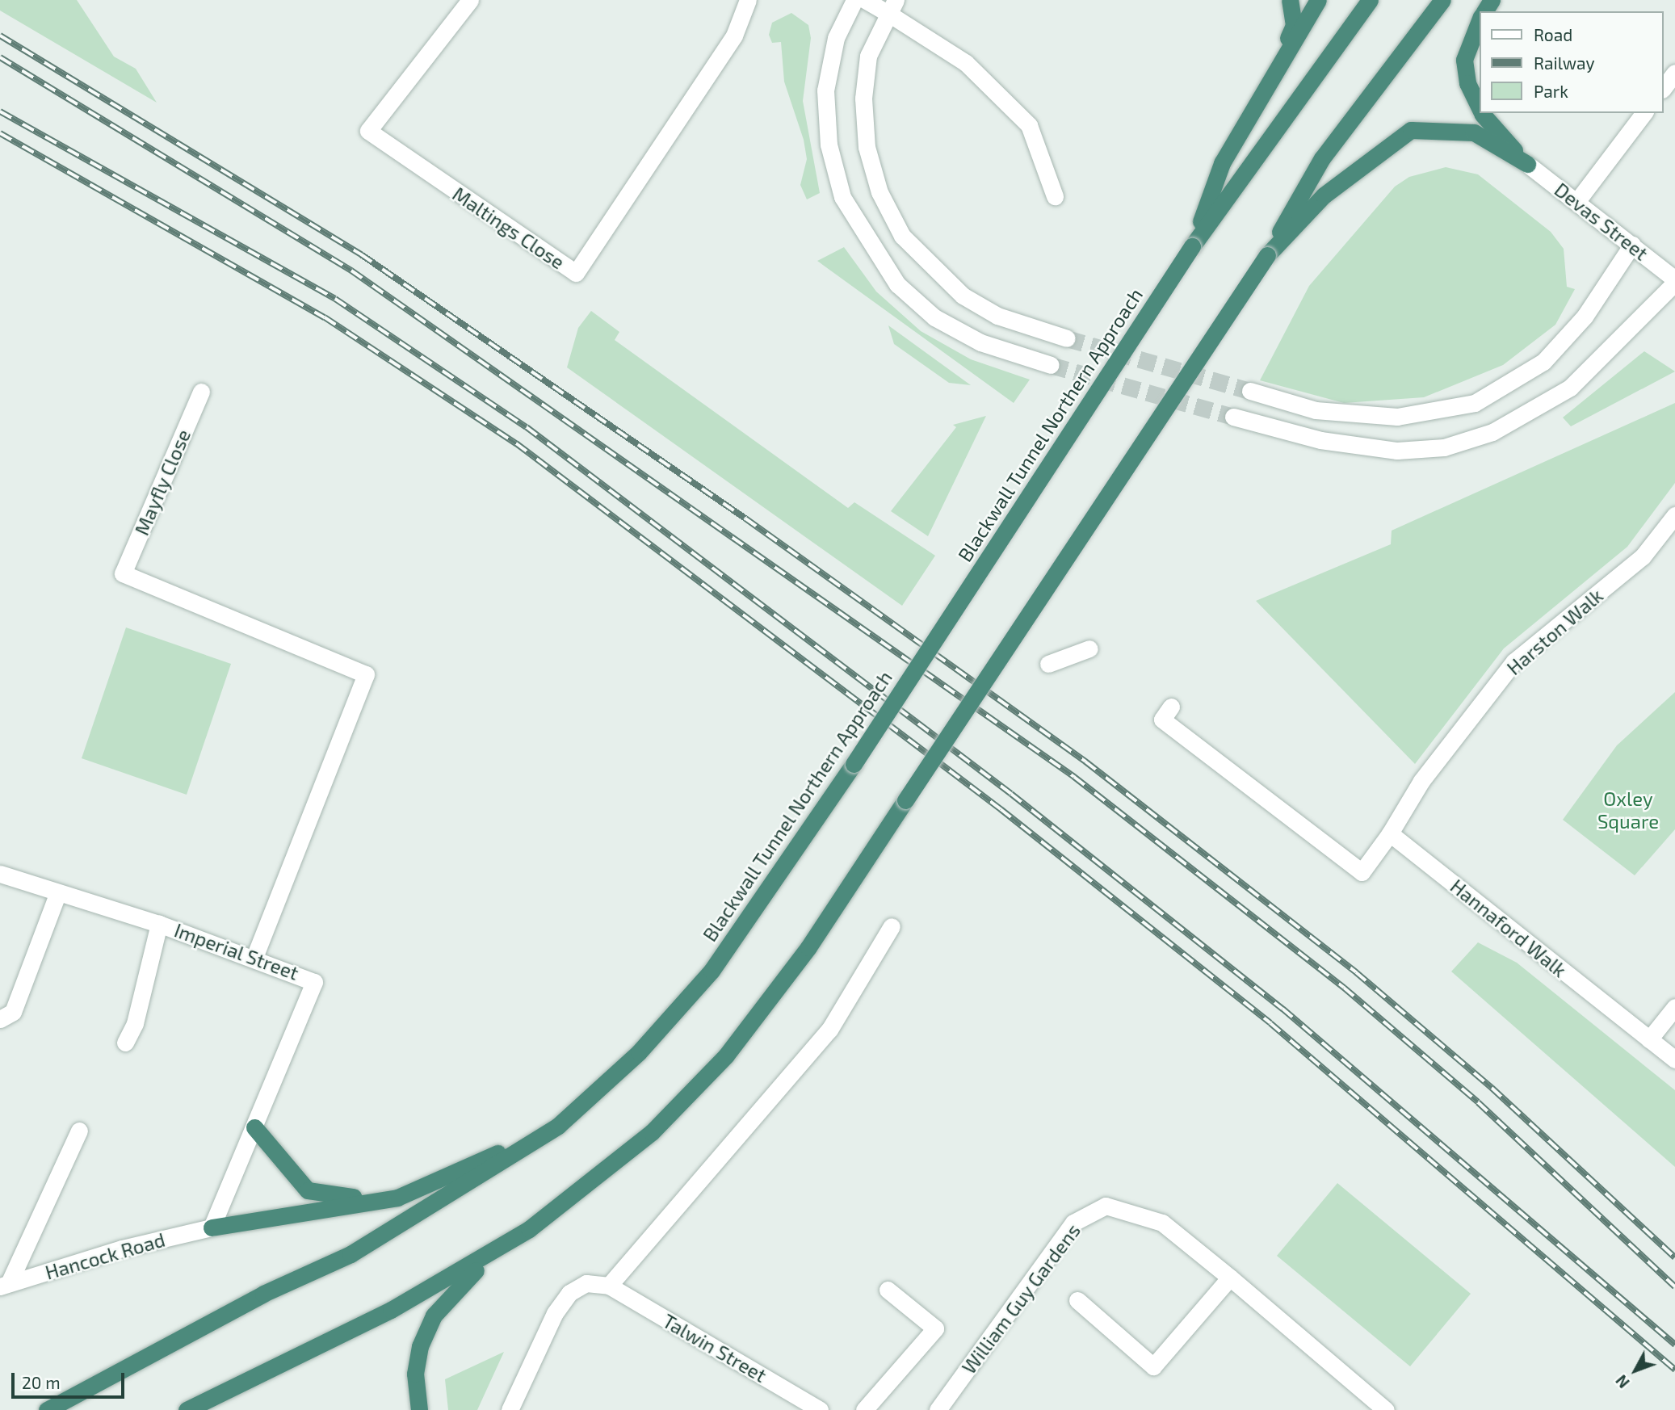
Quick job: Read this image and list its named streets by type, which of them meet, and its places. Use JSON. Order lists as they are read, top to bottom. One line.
{"streets":{"highway":["Blackwall Tunnel Northern Approach"],"street":["Devas Street","Maltings Close","Mayfly Close","Harston Walk","Hannaford Walk","Imperial Street","Hancock Road","William Guy Gardens","Talwin Street"]},"crossings":[["Mayfly Close","Imperial Street"],["Harston Walk","Hannaford Walk"],["Imperial Street","Hancock Road"]],"parks":["Oxley Square"],"legend":["Road","Railway","Park"],"scale_bar":"20 m","north":"bottom left"}
